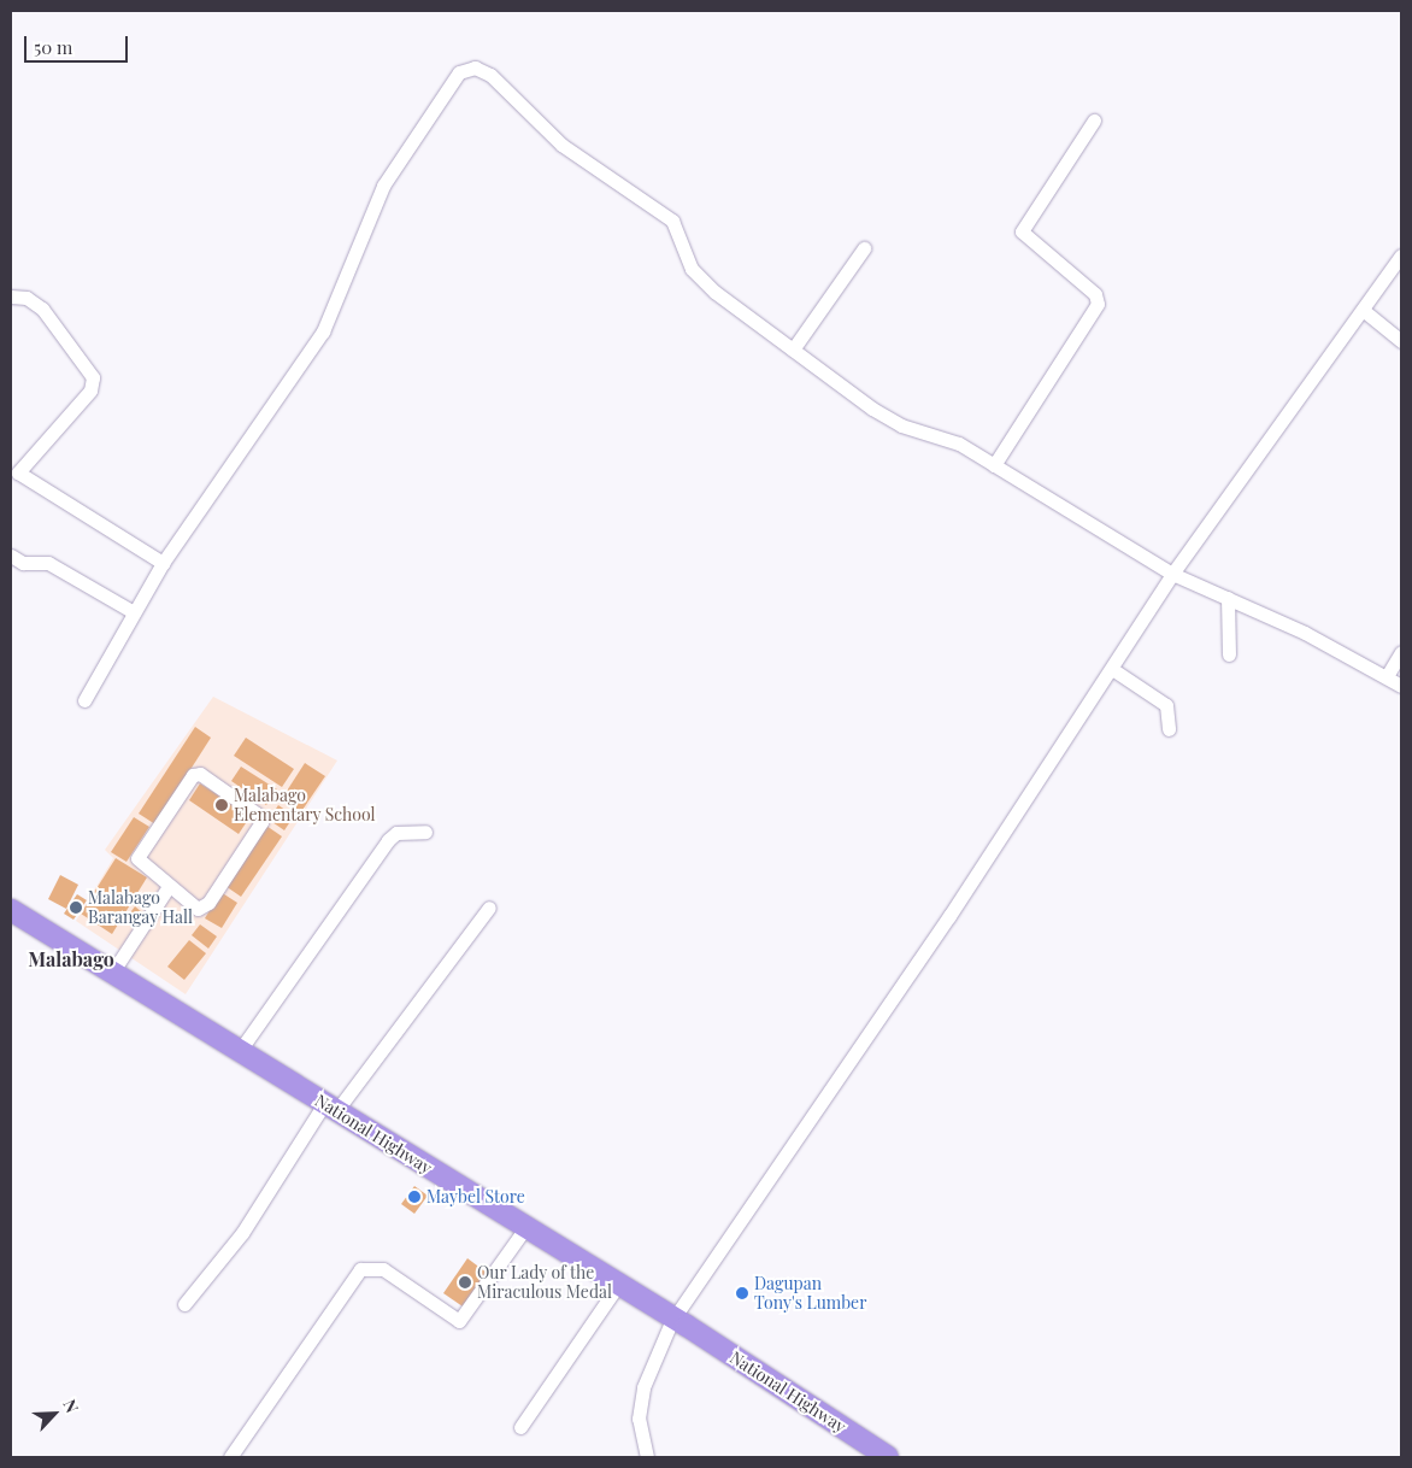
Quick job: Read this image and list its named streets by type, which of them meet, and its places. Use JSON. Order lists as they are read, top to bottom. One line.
{"streets":{"highway":["National Highway"]},"districts":["Malabago"],"places":["Malabago Elementary School","Malabago Barangay Hall","Maybel Store","Our Lady of the Miraculous Medal","Dagupan Tony's Lumber"],"scale_bar":"50 m","north":"top right"}
